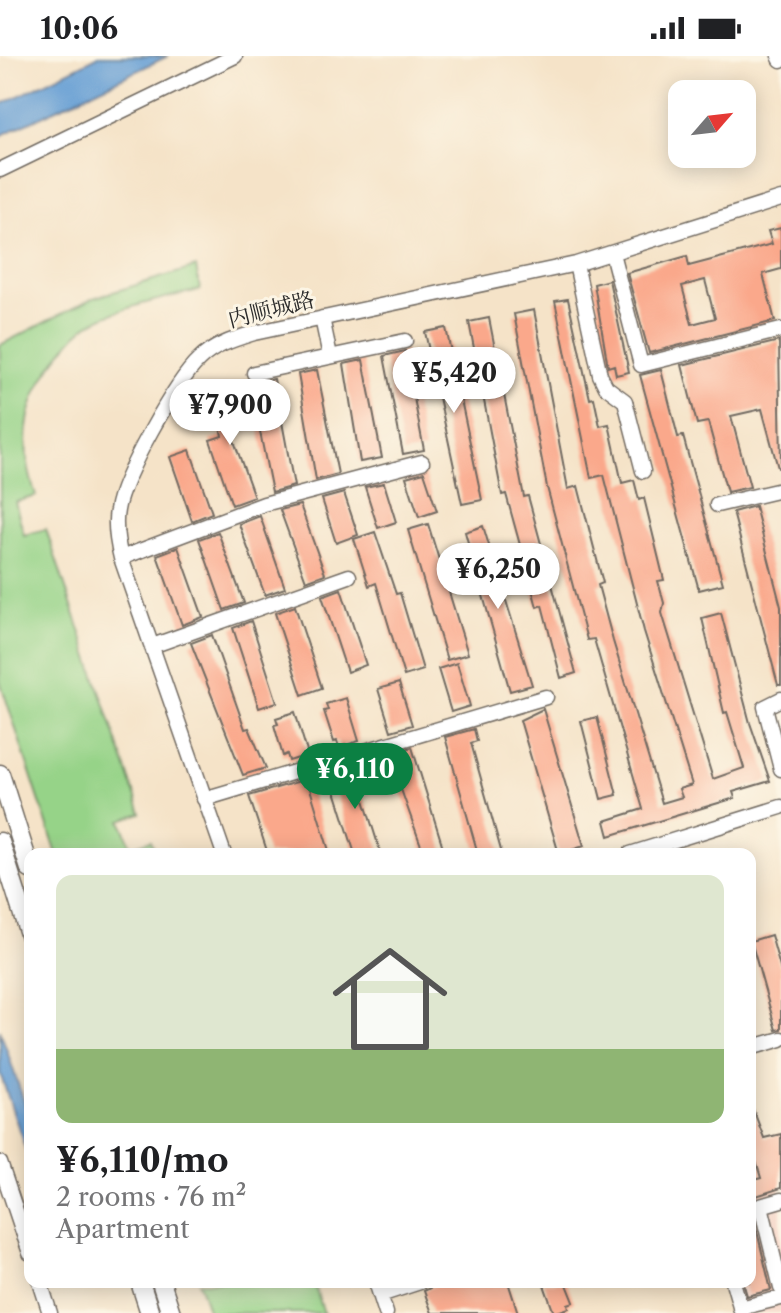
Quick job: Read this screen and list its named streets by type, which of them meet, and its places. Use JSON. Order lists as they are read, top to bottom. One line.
{"streets":{"street":["内顺城路"]},"north":"top right","page":{"status":"10:06","price":["¥5,420","¥7,900","¥6,250","¥6,110"],"list":[{"name":"¥6,110/mo","note":"2 rooms · 76 m² · Apartment"}]}}
